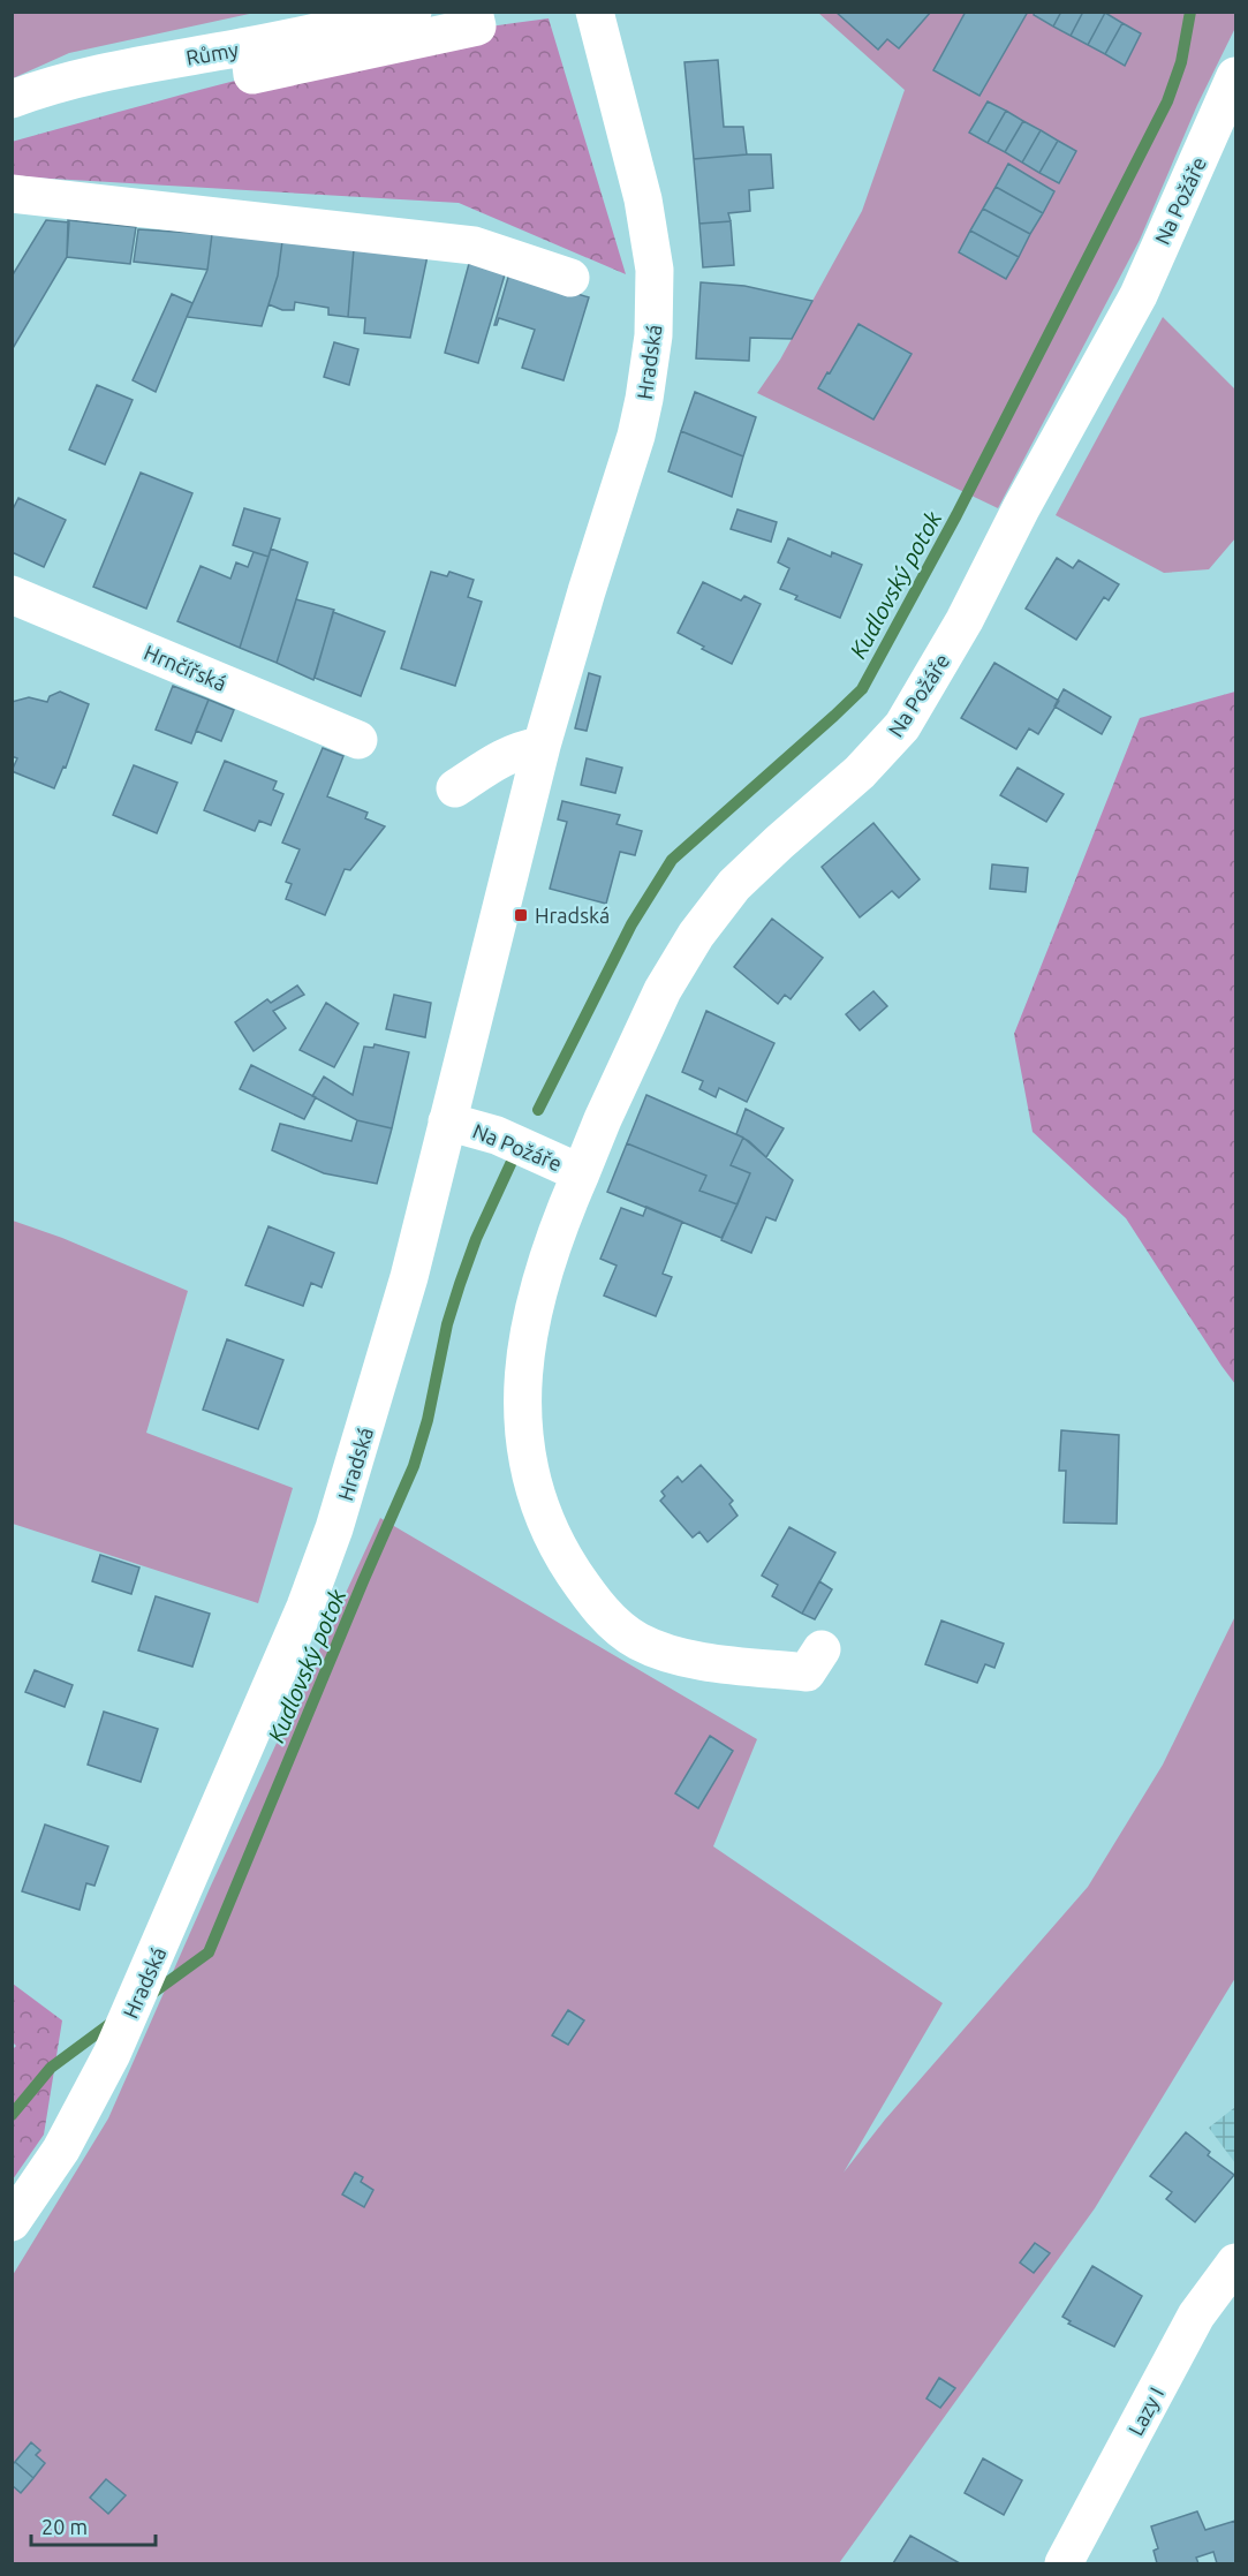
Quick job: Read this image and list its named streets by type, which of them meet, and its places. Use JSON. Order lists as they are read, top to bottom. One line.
{"streets":{"street":["Růmy","Na Požáře","Hradská","Hrnčířská","Lazy I"]},"crossings":[["Na Požáře","Hradská"]],"water":["Kudlovský potok"],"places":{"transit":["Hradská"]},"scale_bar":"20 m"}
